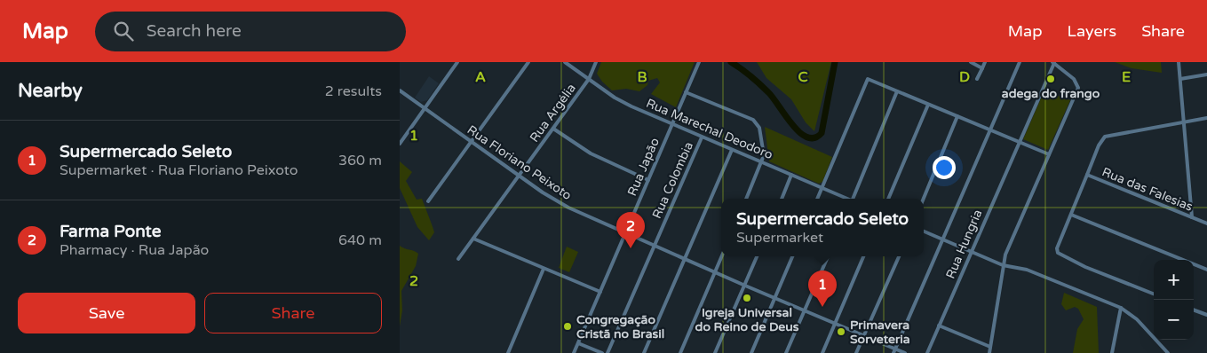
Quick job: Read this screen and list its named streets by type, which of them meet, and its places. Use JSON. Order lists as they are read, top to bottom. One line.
{"streets":{"street":["Rua Argélia","Rua Marechal Deodoro","Rua Floriano Peixoto","Rua Japão","Rua Colombia","Rua das Falesias","Rua Hungria"]},"crossings":[["Rua Argélia","Rua Marechal Deodoro"],["Rua Argélia","Rua Floriano Peixoto"],["Rua Marechal Deodoro","Rua Japão"],["Rua Marechal Deodoro","Rua Colombia"],["Rua Floriano Peixoto","Rua Japão"],["Rua Floriano Peixoto","Rua Colombia"]],"places":["adega do frango","Igreja Universal do Reino de Deus","Congregação Cristã no Brasil","Primavera Sorveteria"],"page":{"header":"Map","search":"Search here","nav":["Map","Layers","Share"],"heading":["Nearby","2 results"],"list":[{"mark":"1","name":"Supermercado Seleto","note":"Supermarket · Rua Floriano Peixoto","value":"360 m"},{"mark":"2","name":"Farma Ponte","note":"Pharmacy · Rua Japão","value":"640 m"}],"popup":["Supermercado Seleto","Supermarket"],"pins":["2","1"],"map_buttons":["+","−"],"buttons":["Save","Share"]},"grid":{"columns":["A","B","C","D","E"],"rows":["1","2"]}}
